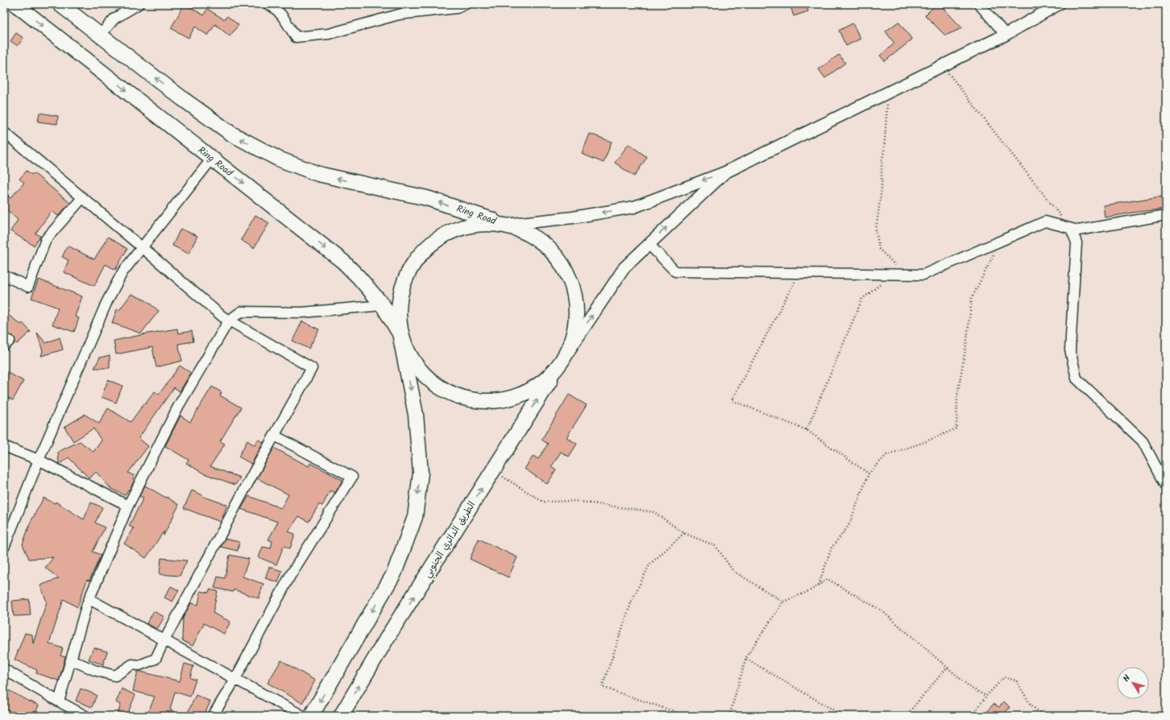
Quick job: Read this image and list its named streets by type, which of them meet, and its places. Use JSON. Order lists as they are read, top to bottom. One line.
{"streets":{"main road":["Ring Road","الطريق الدائري الجنوبي"]},"crossings":[["Ring Road","الطريق الدائري الجنوبي"]],"north":"top left"}
